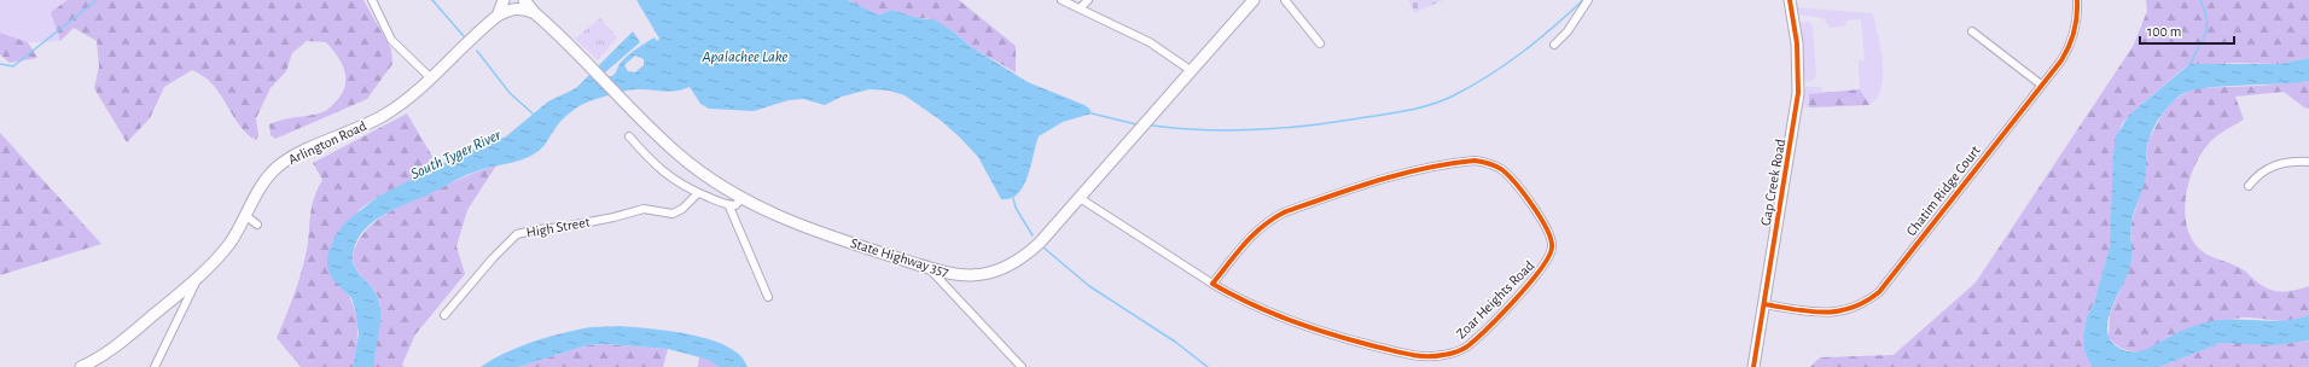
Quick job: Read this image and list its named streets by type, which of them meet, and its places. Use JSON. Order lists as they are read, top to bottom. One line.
{"streets":{"main road":["Arlington Road","Gap Creek Road","State Highway 357"],"street":["Chatim Ridge Court","High Street","Zoar Heights Road"]},"crossings":[["Arlington Road","State Highway 357"],["Gap Creek Road","Chatim Ridge Court"],["State Highway 357","Zoar Heights Road"]],"water":["Apalachee Lake","South Tyger River"],"scale_bar":"100 m"}
